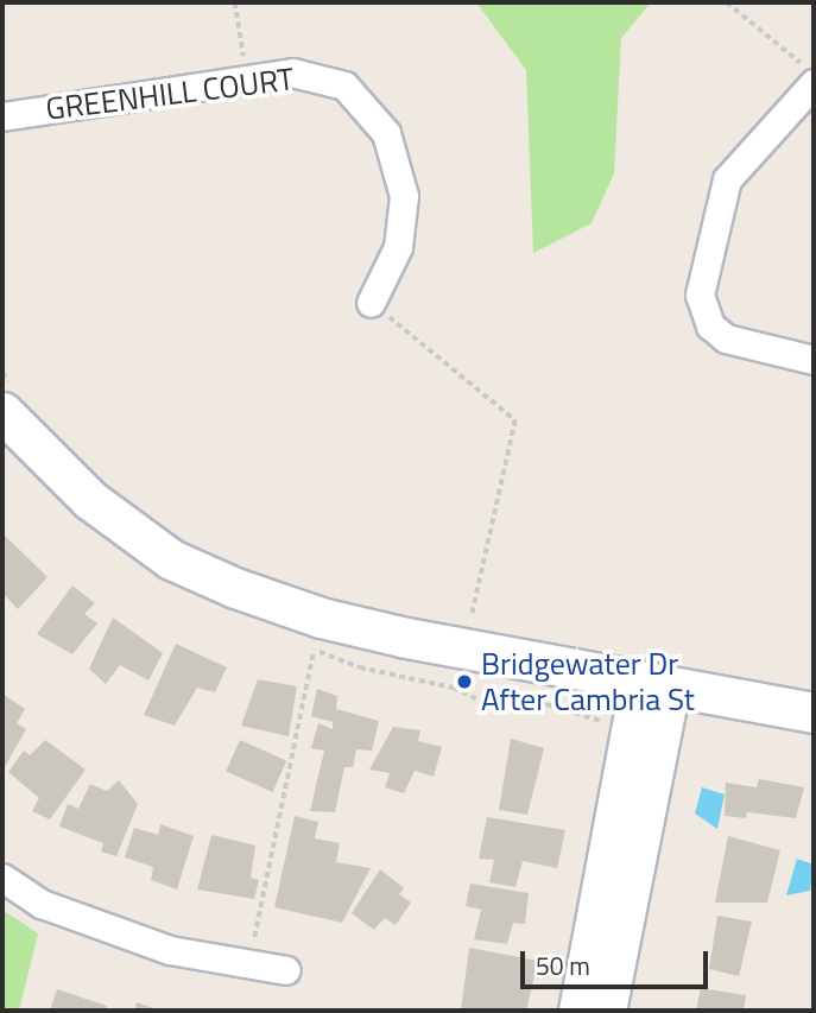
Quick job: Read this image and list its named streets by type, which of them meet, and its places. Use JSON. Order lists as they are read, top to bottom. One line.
{"streets":{"street":["GREENHILL COURT"]},"places":["Bridgewater Dr After Cambria St"],"scale_bar":"50 m"}
